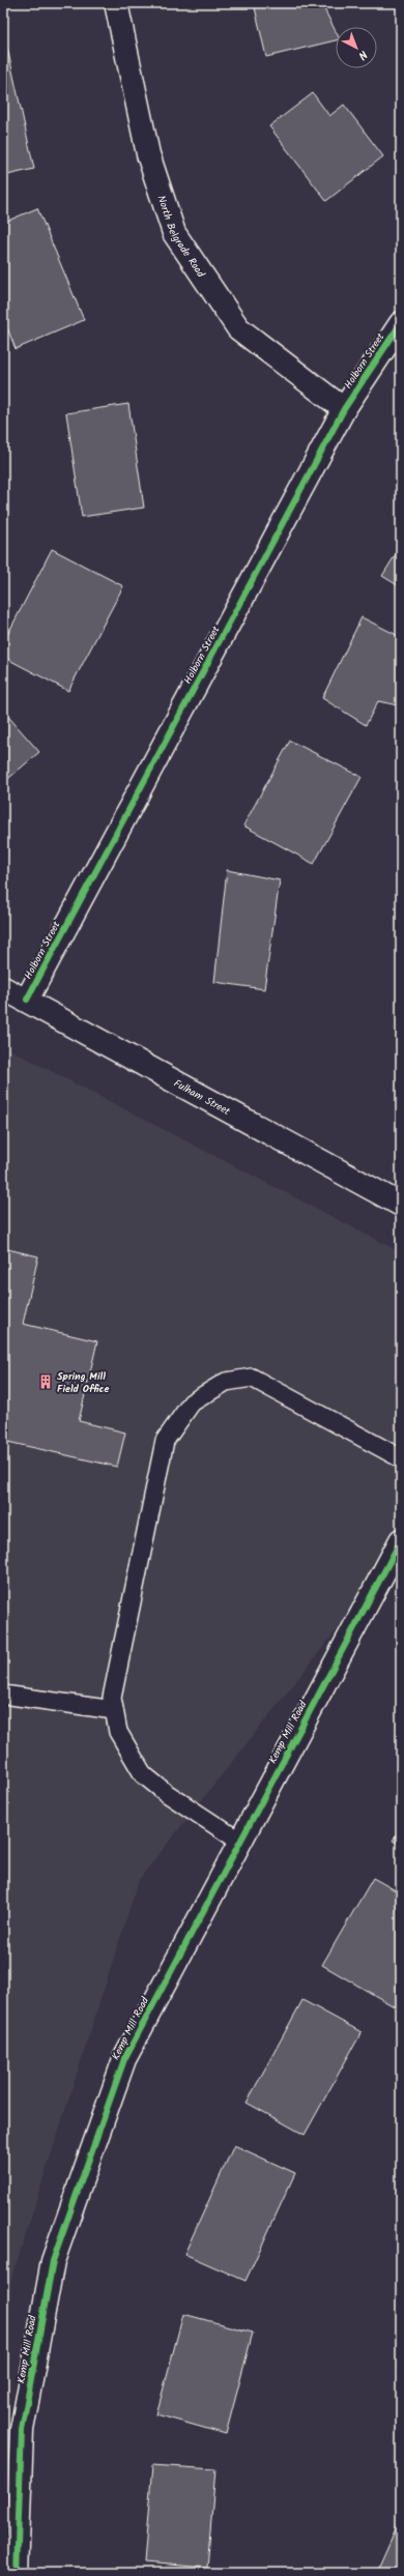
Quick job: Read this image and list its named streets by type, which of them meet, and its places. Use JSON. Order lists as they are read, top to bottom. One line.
{"streets":{"street":["North Belgrade Road","Holborn Street","Fulham Street","Kemp Mill Road"]},"crossings":[["North Belgrade Road","Holborn Street"],["Holborn Street","Fulham Street"]],"places":{"building":["Spring Mill Field Office"]},"north":"bottom right"}
